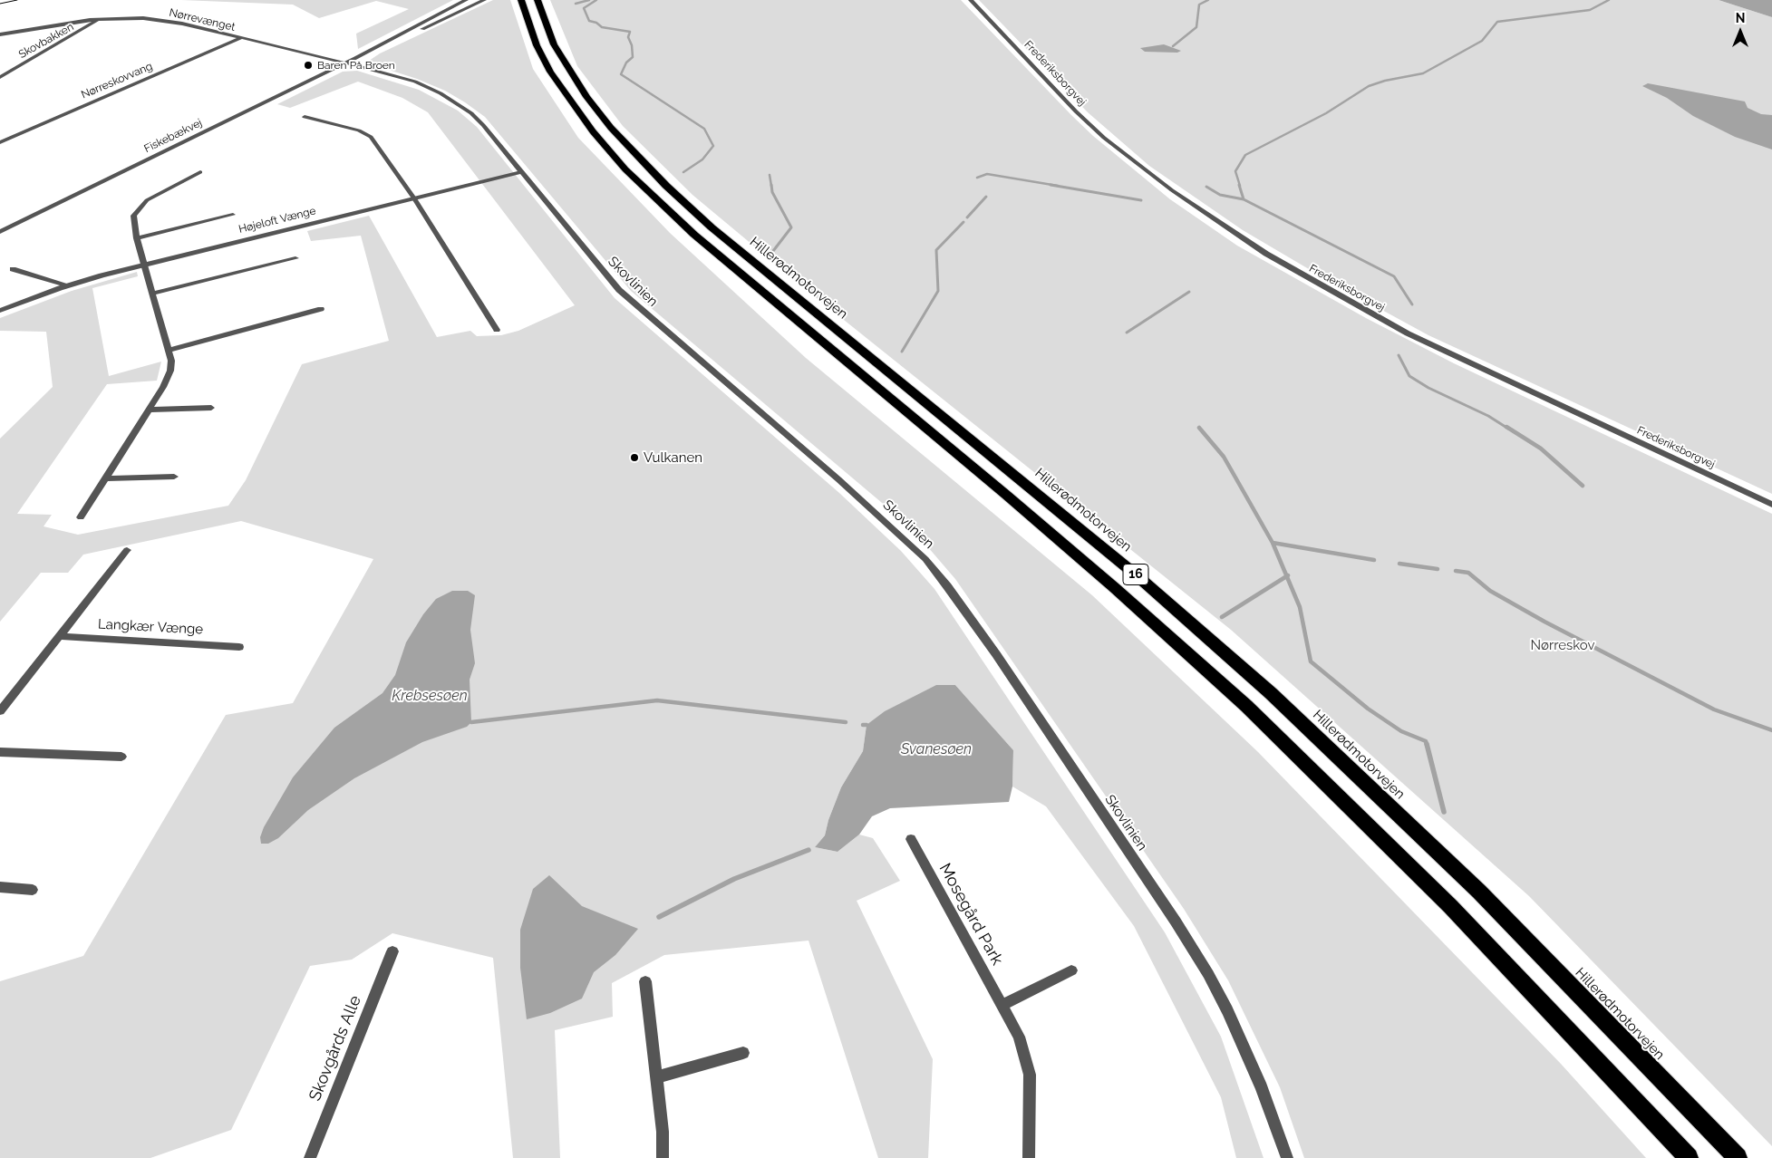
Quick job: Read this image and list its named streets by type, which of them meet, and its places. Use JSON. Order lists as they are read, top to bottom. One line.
{"streets":{"highway":["Hillerødmotorvejen","16"],"street":["Nørrevænget","Skovbakken","Frederiksborgvej","Nørreskovvang","Fiskebækvej","Højeloft Vænge","Skovlinien","Langkær Vænge","Mosegård Park","Skovgårds Alle"]},"crossings":[["Nørrevænget","Skovbakken"],["Nørrevænget","Nørreskovvang"],["Nørrevænget","Fiskebækvej"],["Nørrevænget","Skovlinien"],["Fiskebækvej","Skovlinien"],["Højeloft Vænge","Skovlinien"]],"water":["Krebsesøen","Svanesøen"],"parks":["Nørreskov"],"places":["Baren På Broen","Vulkanen"],"north":"top"}
